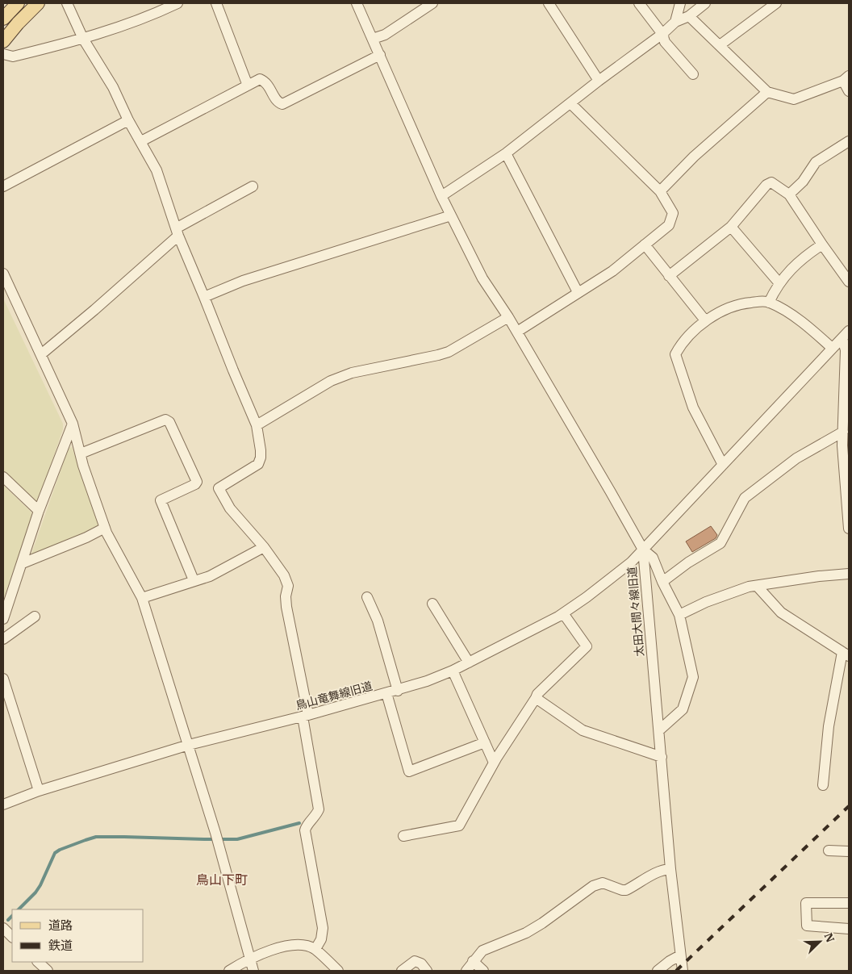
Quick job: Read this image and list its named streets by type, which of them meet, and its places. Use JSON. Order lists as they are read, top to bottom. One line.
{"streets":{"street":["太田大間々線旧道","鳥山竜舞線旧道"]},"crossings":[["太田大間々線旧道","鳥山竜舞線旧道"]],"districts":["鳥山下町"],"legend":["道路","鉄道"],"north":"top right"}
